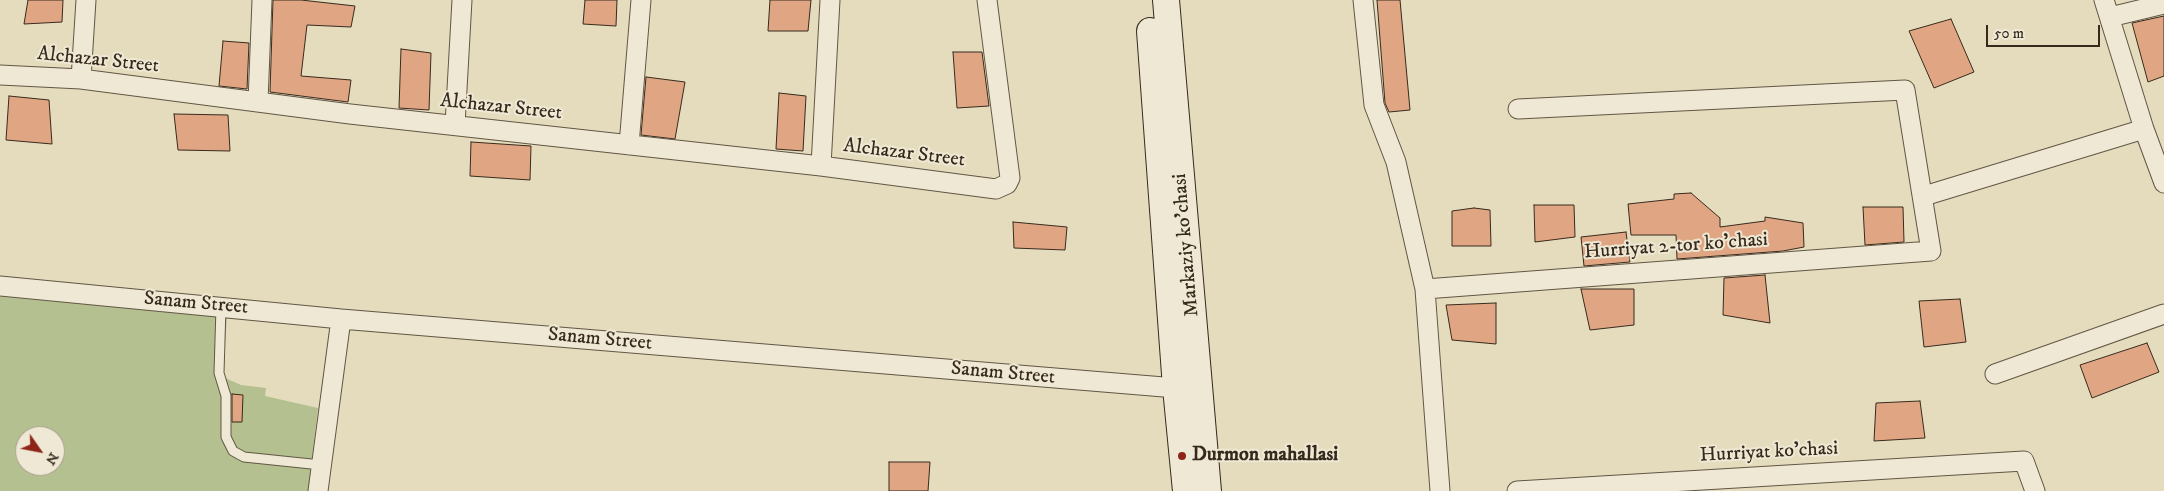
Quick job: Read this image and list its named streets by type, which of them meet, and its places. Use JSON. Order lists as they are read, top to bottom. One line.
{"streets":{"street":["Alchazar Street","Markaziy ko'chasi","Hurriyat 2-tor ko'chasi","Sanam Street","Hurriyat ko'chasi"]},"crossings":[["Markaziy ko'chasi","Sanam Street"]],"places":["Durmon mahallasi"],"scale_bar":"50 m","north":"bottom right"}
